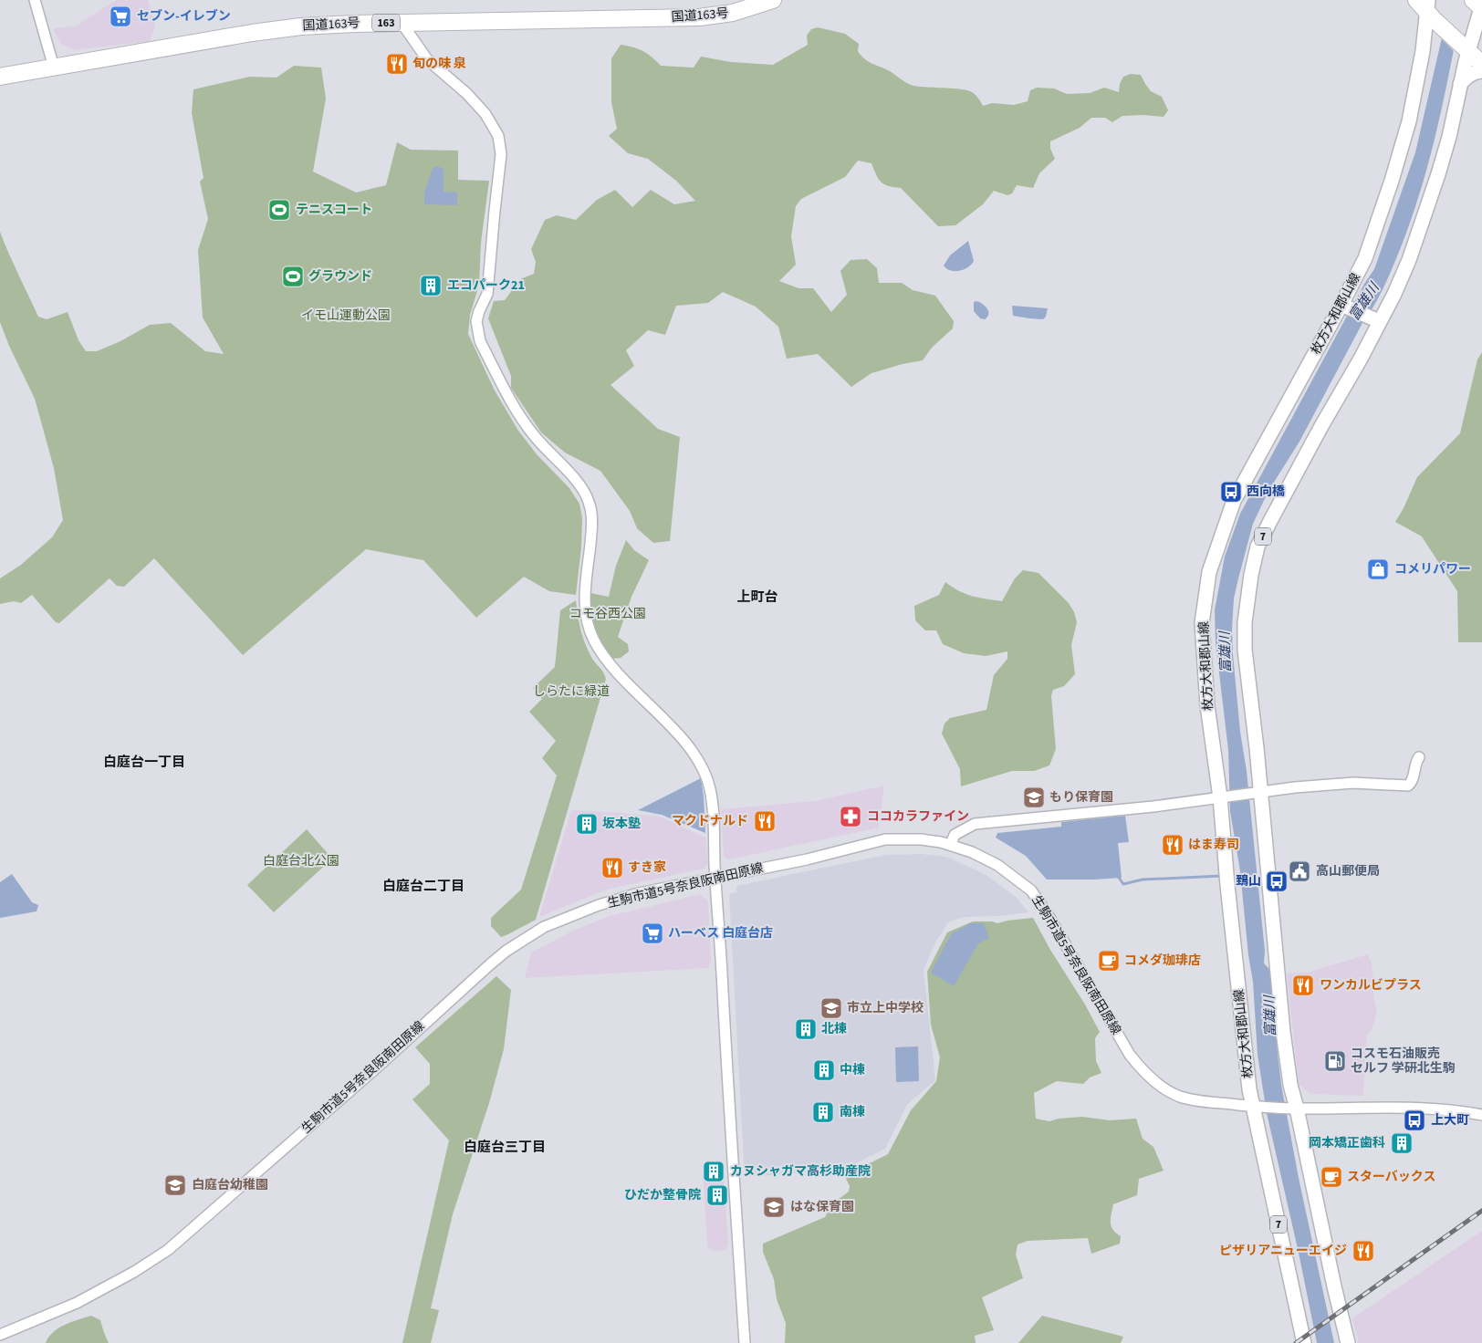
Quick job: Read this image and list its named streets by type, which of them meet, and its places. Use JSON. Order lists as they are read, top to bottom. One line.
{"streets":{"highway":["国道163号","163"],"main road":["枚方大和郡山線","7"],"street":["生駒市道5号奈良阪南田原線"]},"crossings":[["枚方大和郡山線","生駒市道5号奈良阪南田原線"],["7","生駒市道5号奈良阪南田原線"]],"districts":["上町台","白庭台一丁目","白庭台二丁目","白庭台三丁目"],"water":["富雄川"],"parks":["イモ山運動公園","コモ谷西公園","しらたに緑道","白庭台北公園"],"places":{"supermarket":["セブン-イレブン","ハーベス 白庭台店"],"restaurant":["旬の味 泉","マクドナルド","はま寿司","すき家","ワンカルビプラス","ピザリアニューエイジ"],"sports":["テニスコート","グラウンド"],"building":["エコパーク21","坂本塾","北棟","中棟","南棟","岡本矯正歯科","カヌシャガマ高杉助産院","ひだか整骨院"],"bus stop":["西向橋","鵄山","上大町"],"shop":["コメリパワー"],"school or university":["もり保育園","市立上中学校","白庭台幼稚園","はな保育園"],"pharmacy":["ココカラファイン"],"public building":["高山郵便局"],"cafe":["コメダ珈琲店","スターバックス"],"fuel station":["コスモ石油販売 セルフ 学研北生駒"]}}
